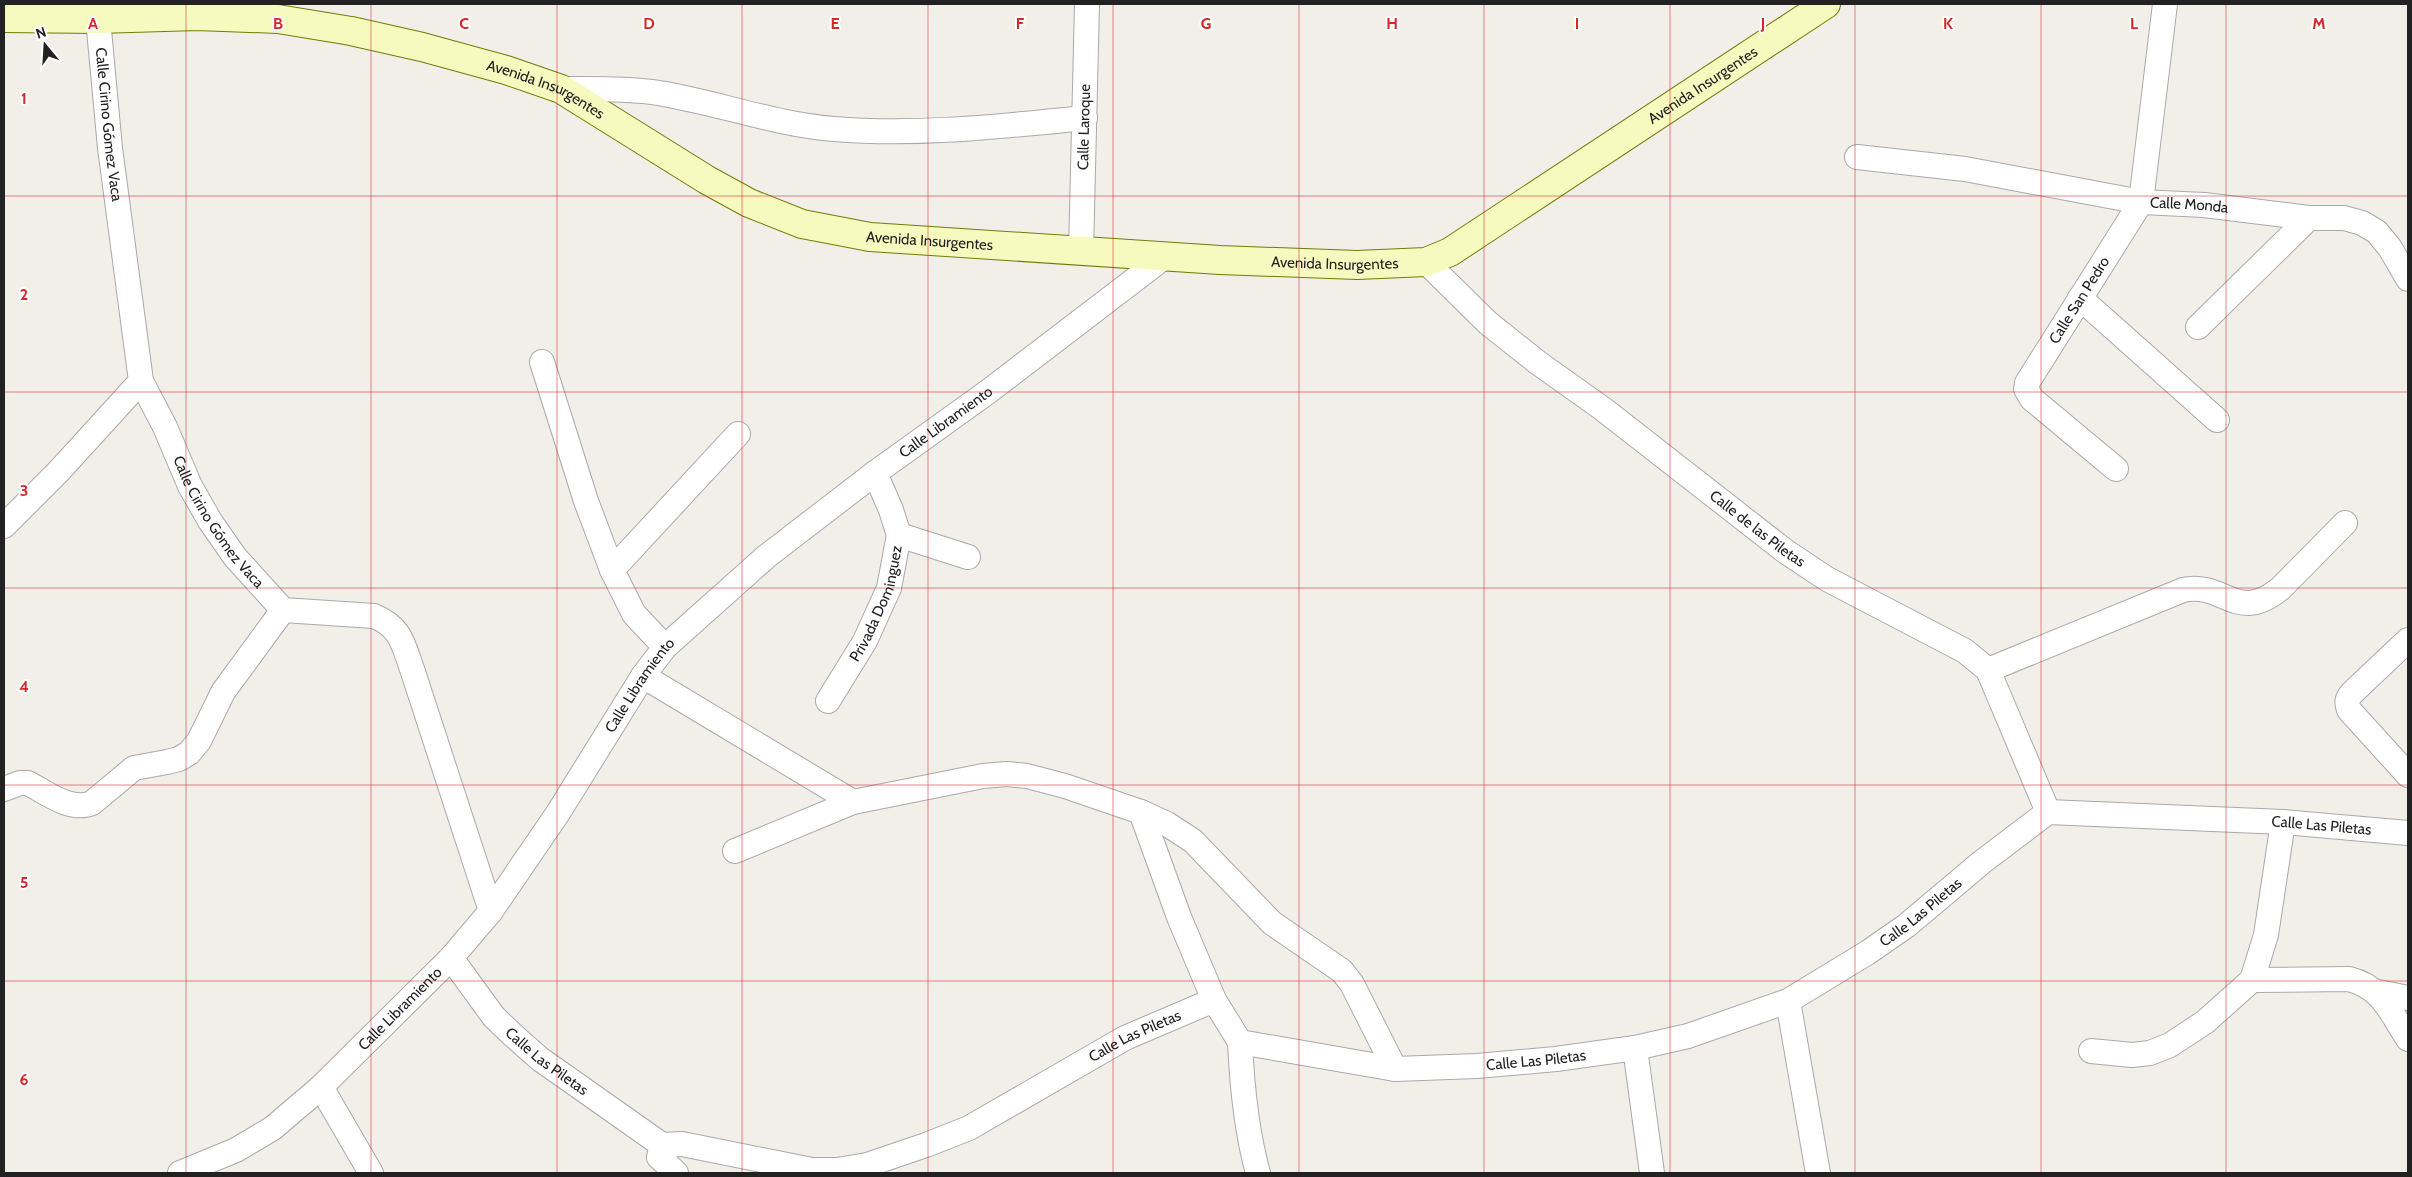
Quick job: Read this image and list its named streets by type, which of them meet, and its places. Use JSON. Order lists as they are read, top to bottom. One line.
{"streets":{"main road":["Avenida Insurgentes"],"street":["Calle Cirino Gómez Vaca","Calle Laroque","Calle Monda","Calle San Pedro","Calle Libramiento","Calle de las Piletas","Privada Dominguez","Calle Las Piletas"]},"crossings":[["Avenida Insurgentes","Calle Cirino Gómez Vaca"],["Avenida Insurgentes","Calle Laroque"],["Avenida Insurgentes","Calle Libramiento"],["Avenida Insurgentes","Calle de las Piletas"],["Calle Monda","Calle San Pedro"],["Calle Libramiento","Privada Dominguez"],["Calle Libramiento","Calle Las Piletas"],["Calle de las Piletas","Calle Las Piletas"]],"north":"top","grid":{"columns":["A","B","C","D","E","F","G","H","I","J","K","L","M"],"rows":["1","2","3","4","5","6"]}}
